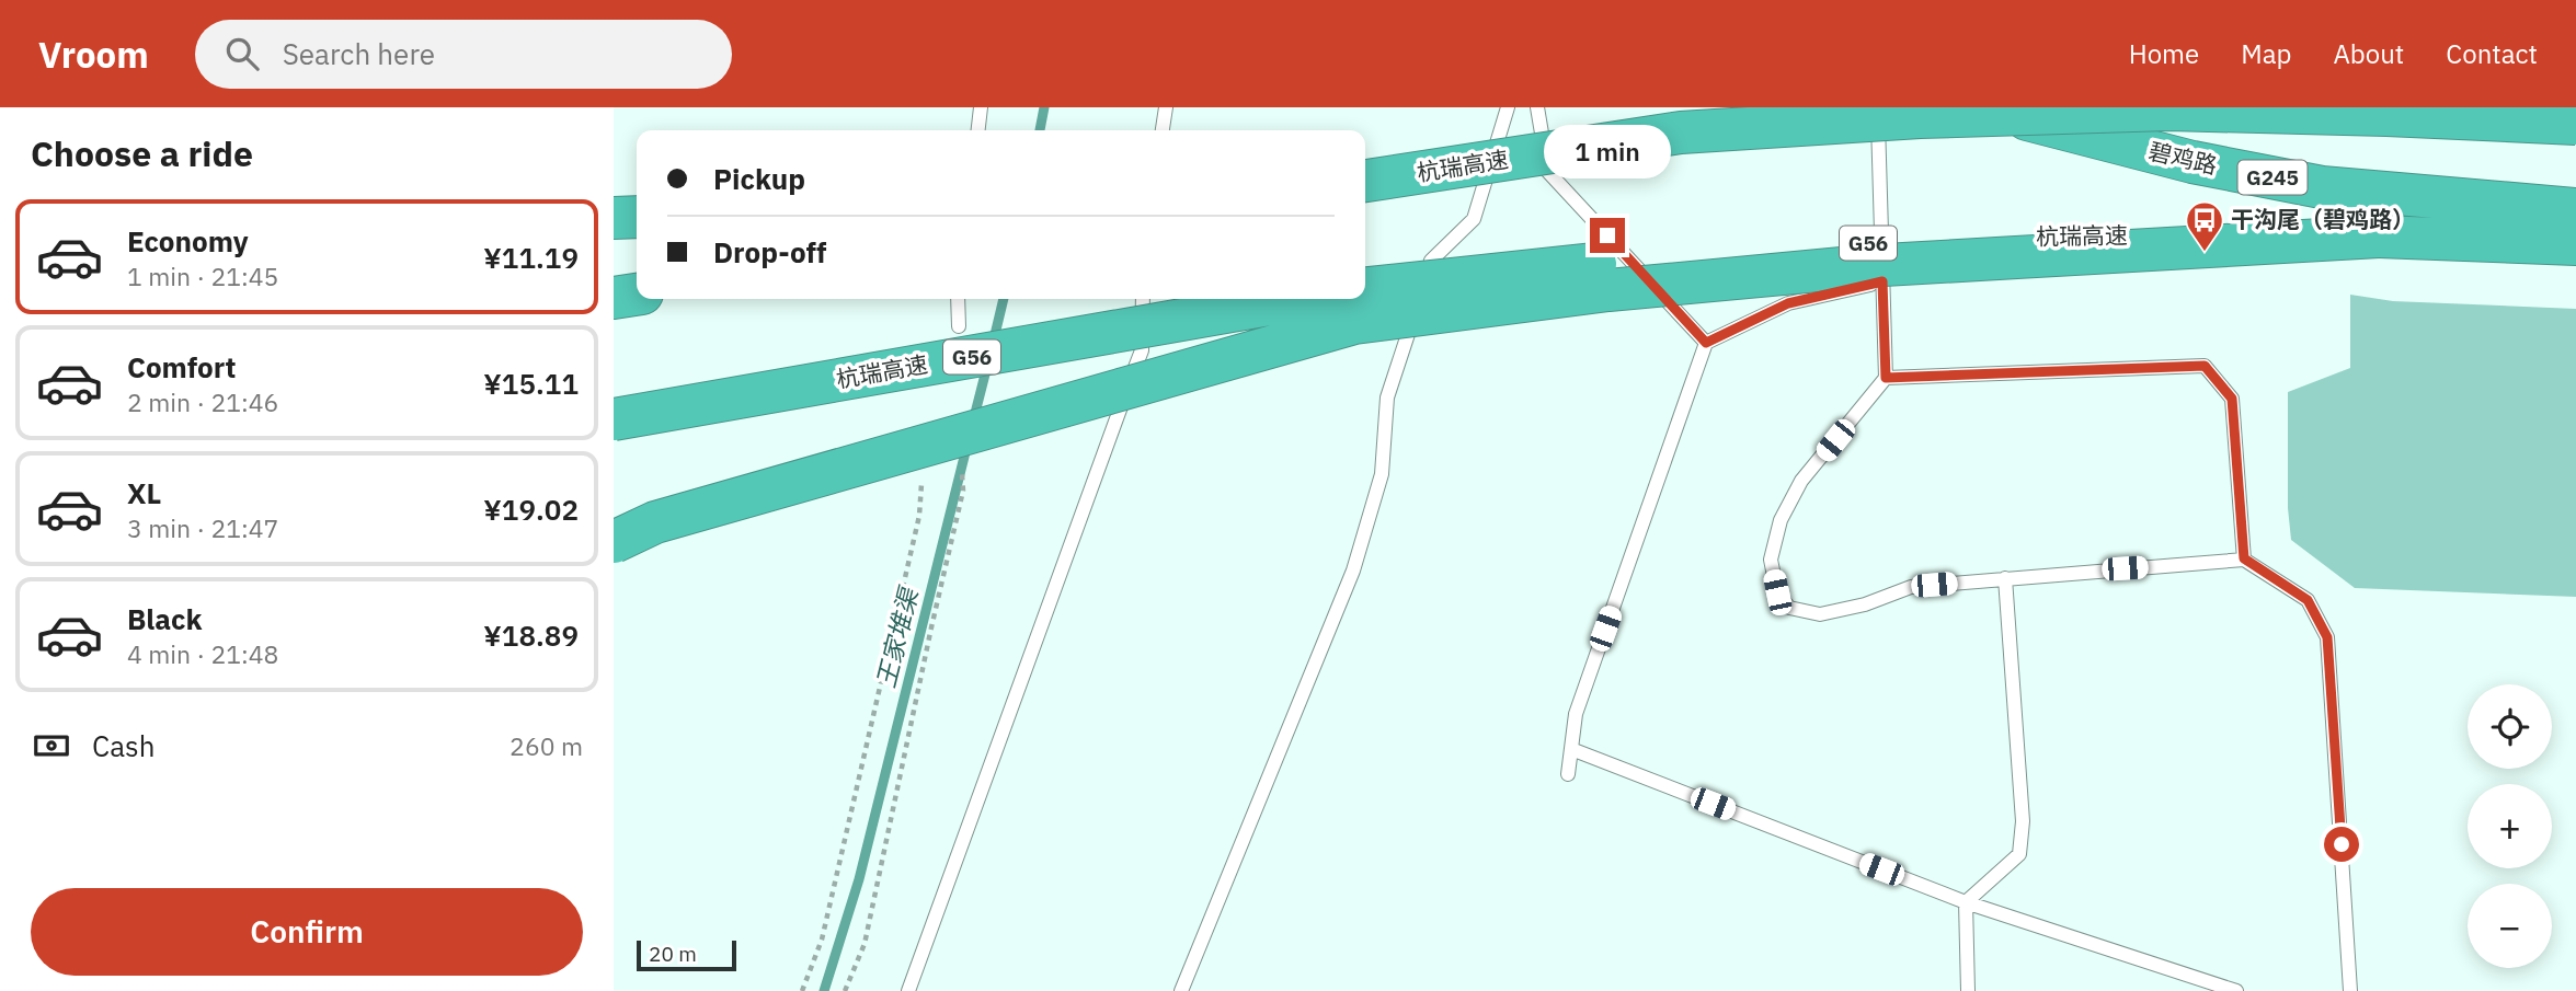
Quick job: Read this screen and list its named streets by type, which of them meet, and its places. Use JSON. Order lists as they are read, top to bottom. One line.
{"streets":{"highway":["碧鸡路","杭瑞高速","G245","G56"]},"water":["王家堆渠"],"places":{"bus stop":["干沟尾（碧鸡路）"]},"scale_bar":"20 m","page":{"header":"Vroom","search":"Search here","nav":["Home","Map","About","Contact"],"heading":"Choose a ride","bubble":"1 min","banner":["Pickup","Drop-off"],"list":[{"name":"Economy","note":"1 min · 21:45","value":"¥11.19"},{"name":"Comfort","note":"2 min · 21:46","value":"¥15.11"},{"name":"XL","note":"3 min · 21:47","value":"¥19.02"},{"name":"Black","note":"4 min · 21:48","value":"¥18.89"}],"map_buttons":["+","−"],"pay":["Cash","260 m"],"buttons":"Confirm","scale":"20 m"}}
